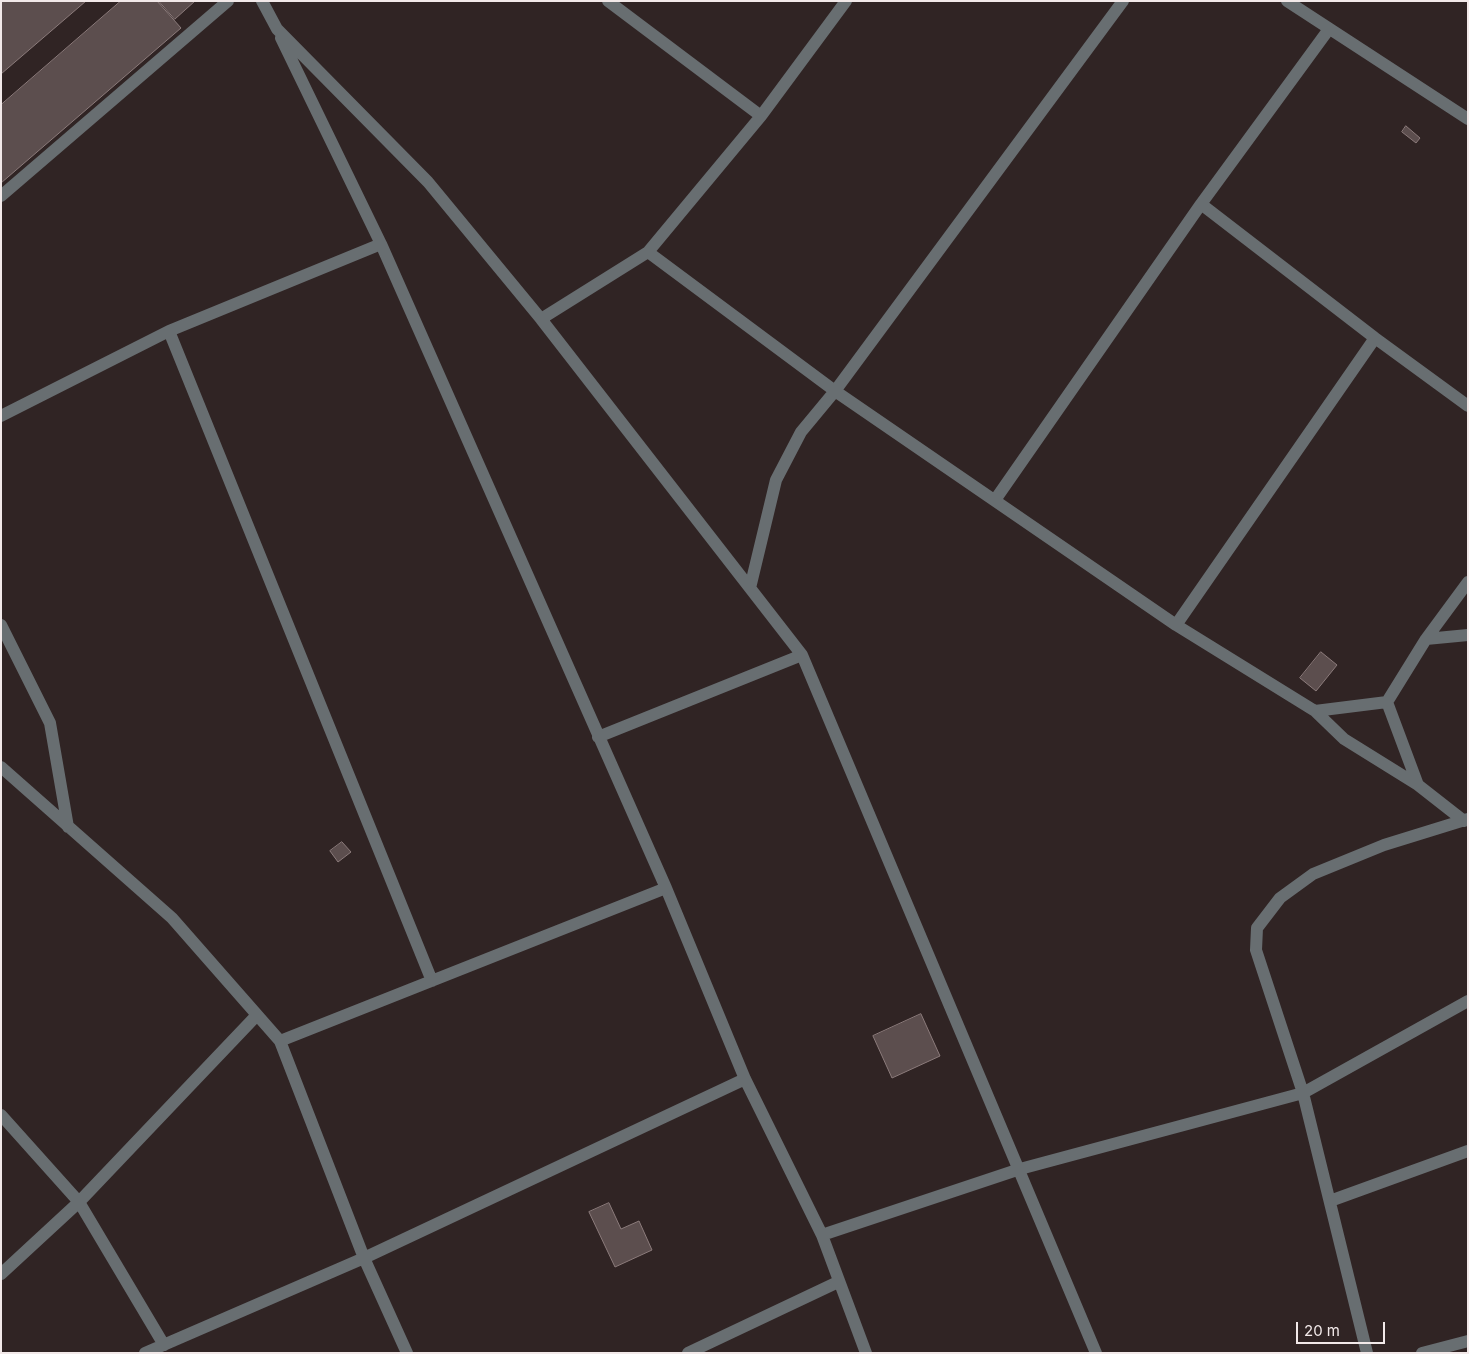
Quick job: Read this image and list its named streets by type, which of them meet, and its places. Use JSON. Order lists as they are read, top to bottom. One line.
{"scale_bar":"20 m"}
